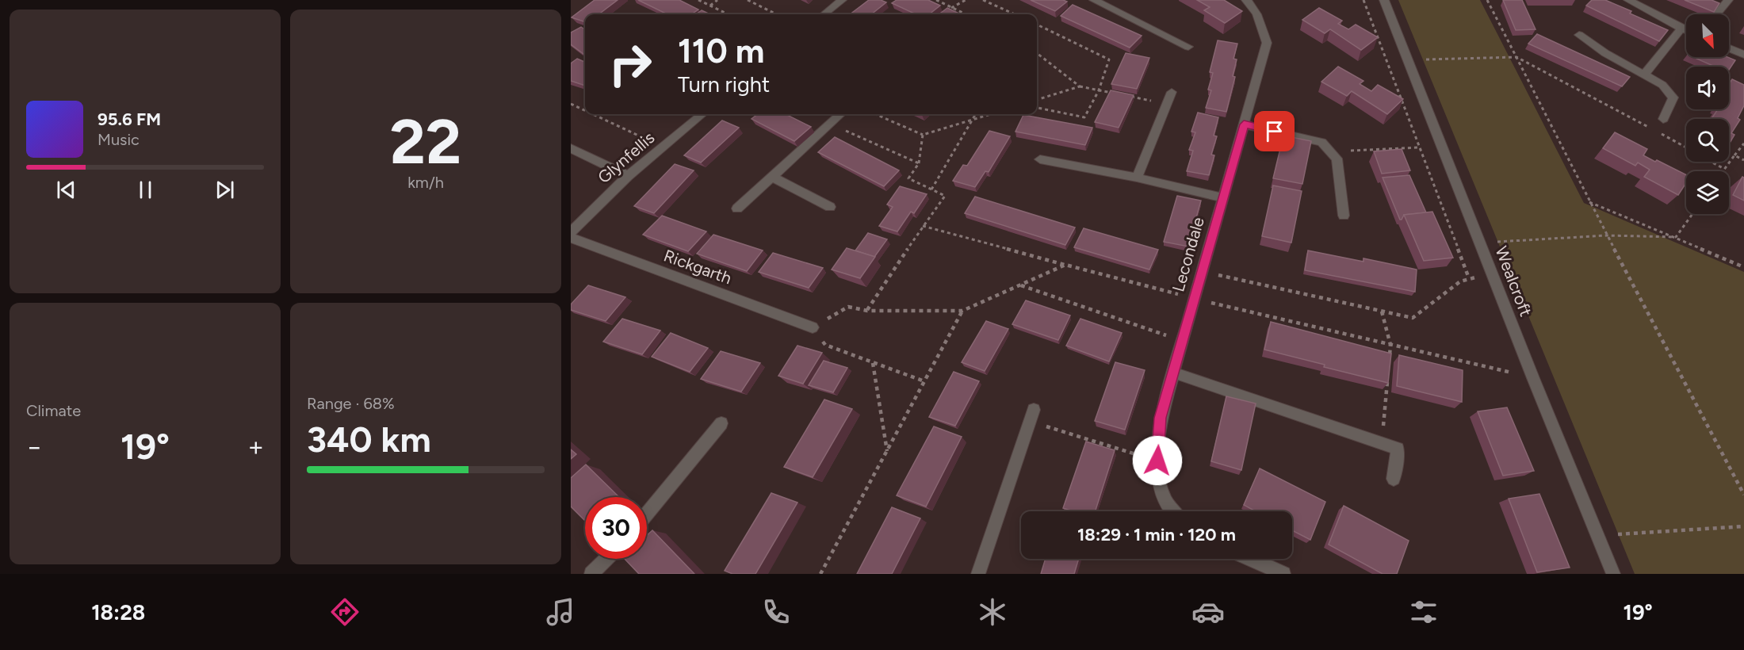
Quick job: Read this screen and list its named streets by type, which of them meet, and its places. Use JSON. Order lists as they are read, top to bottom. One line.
{"streets":{"street":["Glynfellis","Lecondale","Rickgarth","Wealcroft"]},"north":"bottom right","page":{"tile":[["22","km/h"],"Climate",["Range · 68%","340 km"]],"turn":["110 m","Turn right"],"song":["95.6 FM","Music"],"heat":["−","19°","+"],"limit":"30","trip":"18:29 · 1 min · 120 m","tabs":["18:28","19°"]}}
